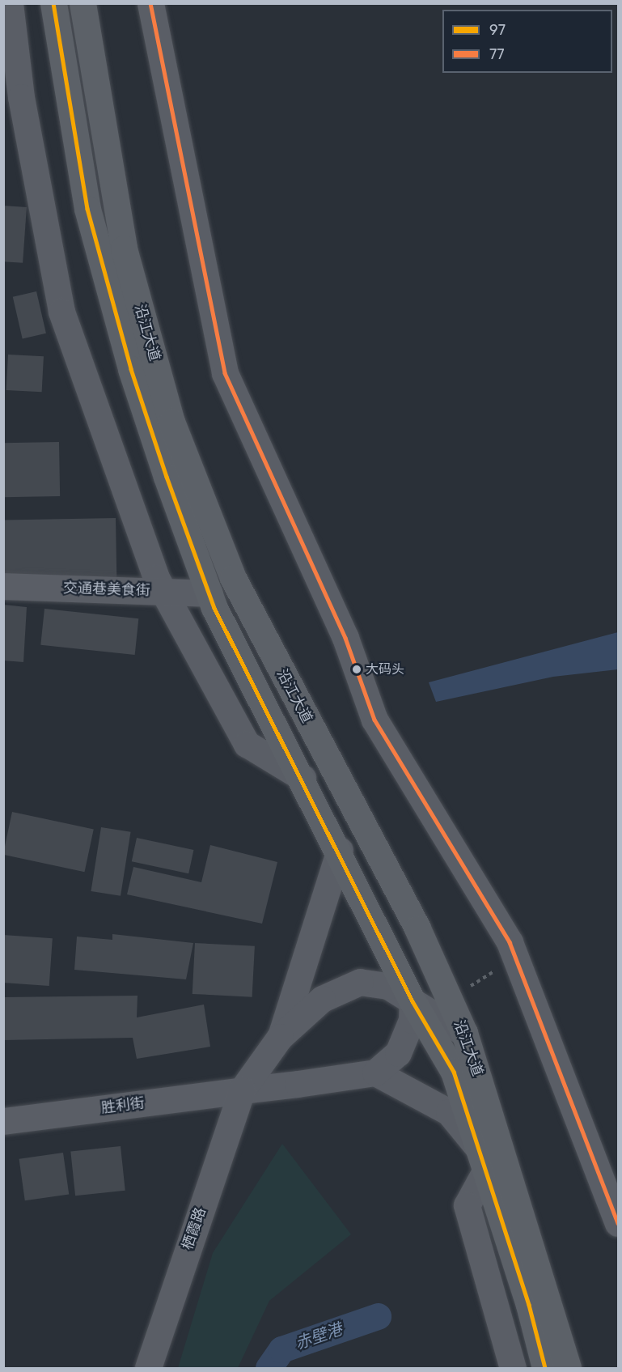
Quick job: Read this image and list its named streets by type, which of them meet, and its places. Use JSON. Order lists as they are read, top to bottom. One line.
{"streets":{"main road":["沿江大道"],"street":["交通巷美食街","胜利街","栖霞路"]},"crossings":[["沿江大道","交通巷美食街"],["胜利街","栖霞路"]],"water":["赤壁港"],"places":["大码头"],"lines":["transit line 97","transit line 77"],"legend":["97","77"]}
